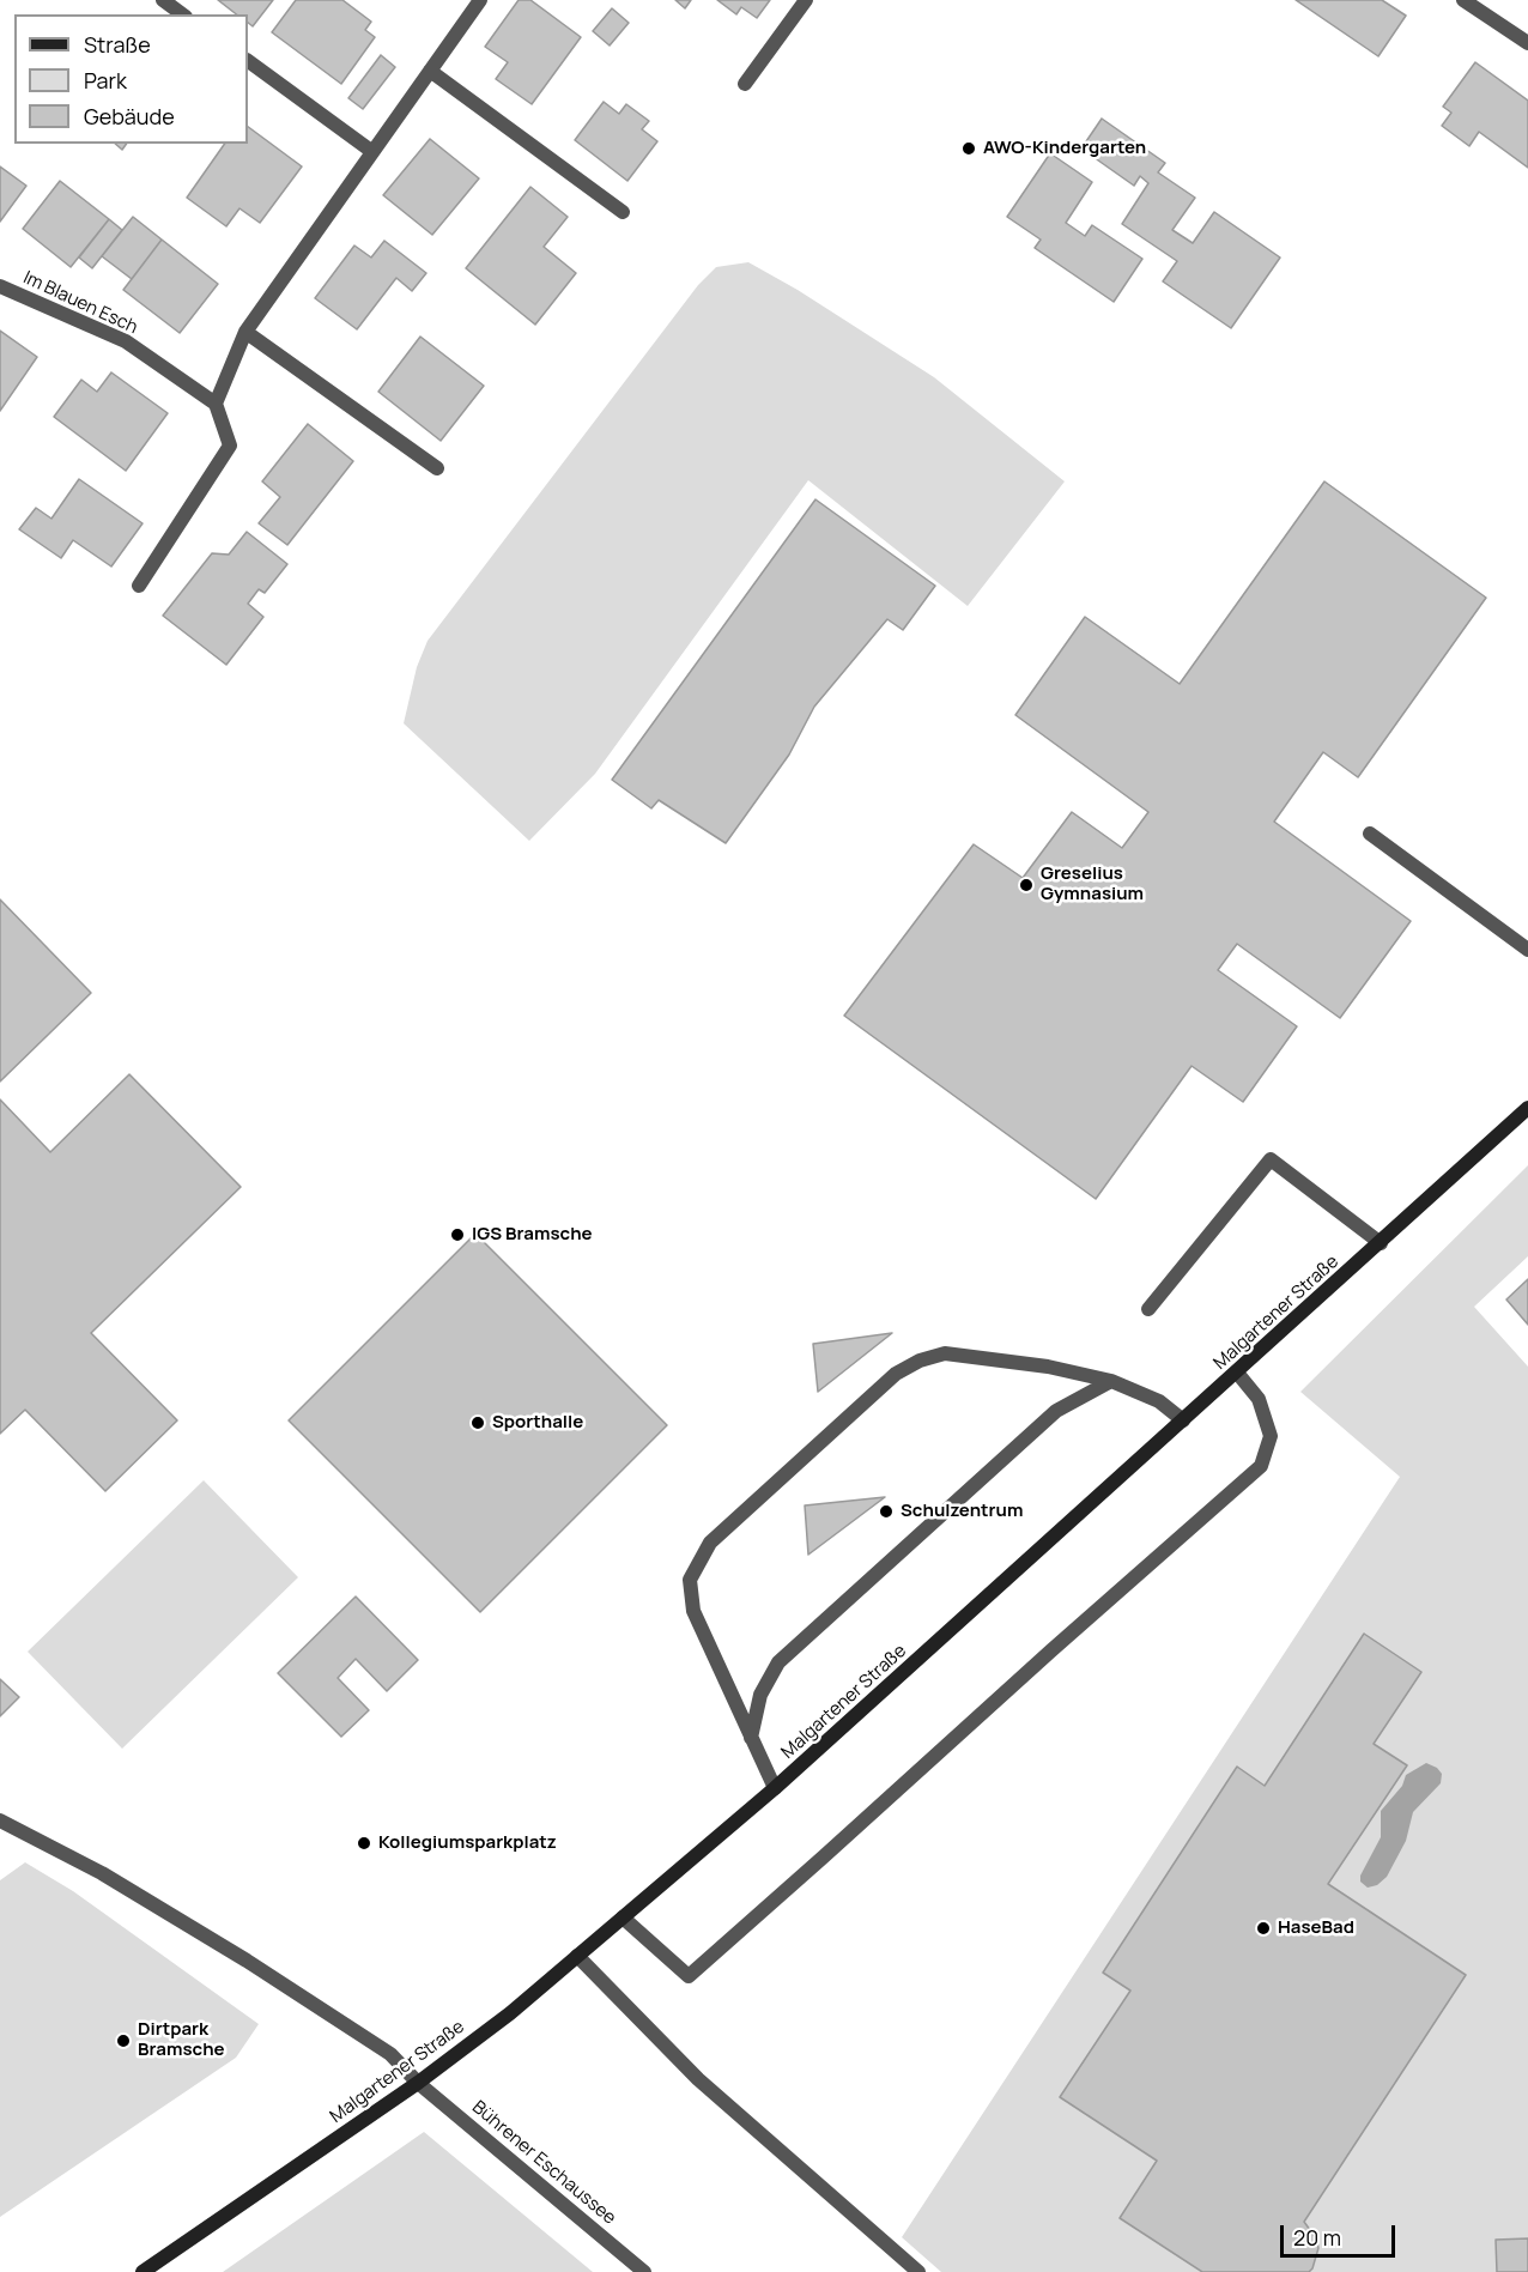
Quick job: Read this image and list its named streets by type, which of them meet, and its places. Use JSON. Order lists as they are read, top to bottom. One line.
{"streets":{"street":["Im Blauen Esch","Malgartener Straße","Bührener Eschaussee"]},"crossings":[["Malgartener Straße","Bührener Eschaussee"]],"places":["AWO-Kindergarten","Greselius Gymnasium","IGS Bramsche","Sporthalle","Schulzentrum","Kollegiumsparkplatz","HaseBad","Dirtpark Bramsche"],"legend":["Straße","Park","Gebäude"],"scale_bar":"20 m"}
